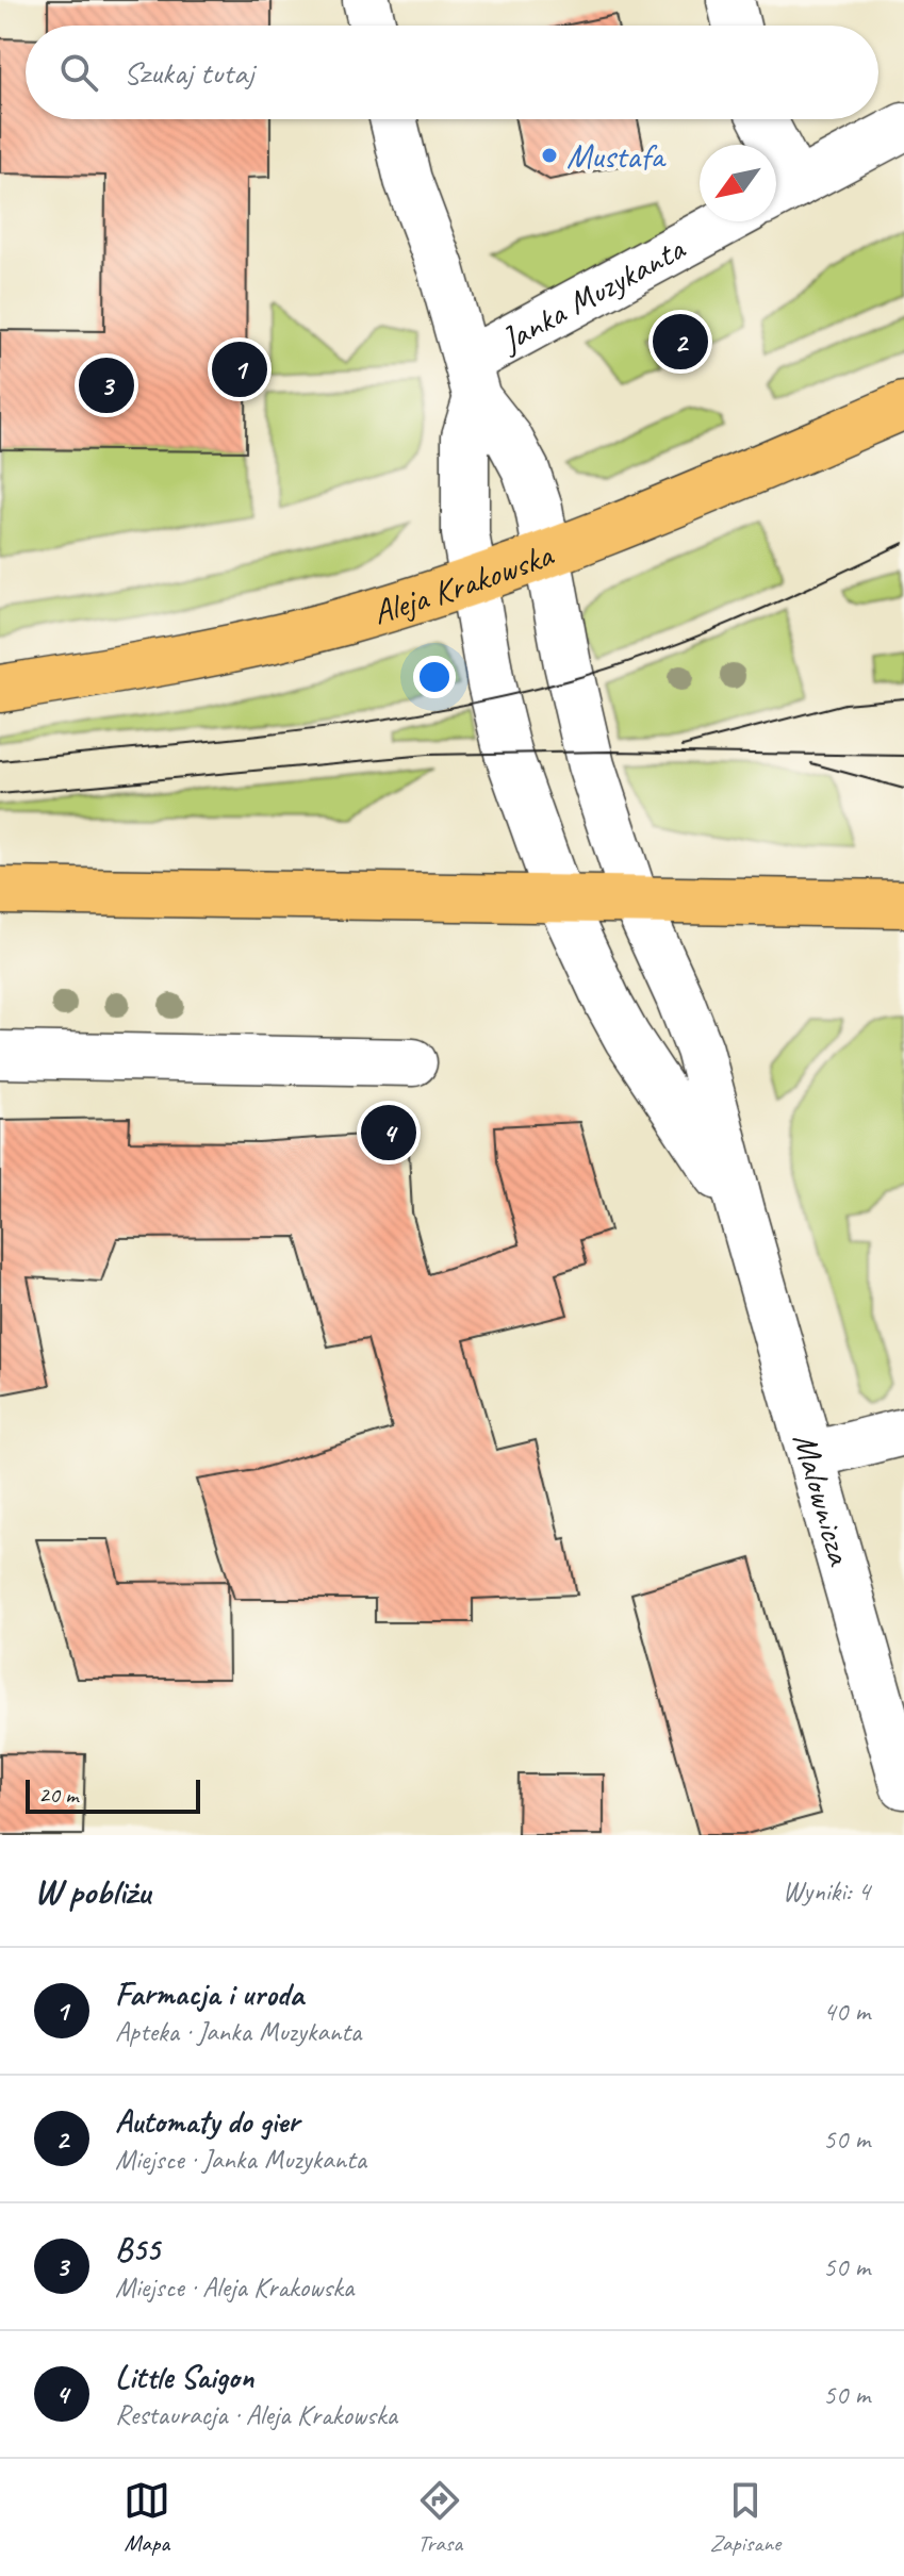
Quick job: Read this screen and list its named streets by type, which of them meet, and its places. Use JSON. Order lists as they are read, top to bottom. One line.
{"streets":{"main road":["Aleja Krakowska"],"street":["Janka Muzykanta","Malownicza"]},"crossings":[["Aleja Krakowska","Malownicza"]],"places":["Mustafa"],"scale_bar":"20 m","north":"bottom left","page":{"search":"Szukaj tutaj","pins":["2","1","3","4"],"scale":"20 m","heading":["W pobliżu","Wyniki: 4"],"list":[{"mark":"1","name":"Farmacja i uroda","note":"Apteka · Janka Muzykanta","value":"40 m"},{"mark":"2","name":"Automaty do gier","note":"Miejsce · Janka Muzykanta","value":"50 m"},{"mark":"3","name":"B55","note":"Miejsce · Aleja Krakowska","value":"50 m"},{"mark":"4","name":"Little Saigon","note":"Restauracja · Aleja Krakowska","value":"50 m"}],"nav":["Mapa","Trasa","Zapisane"]}}
